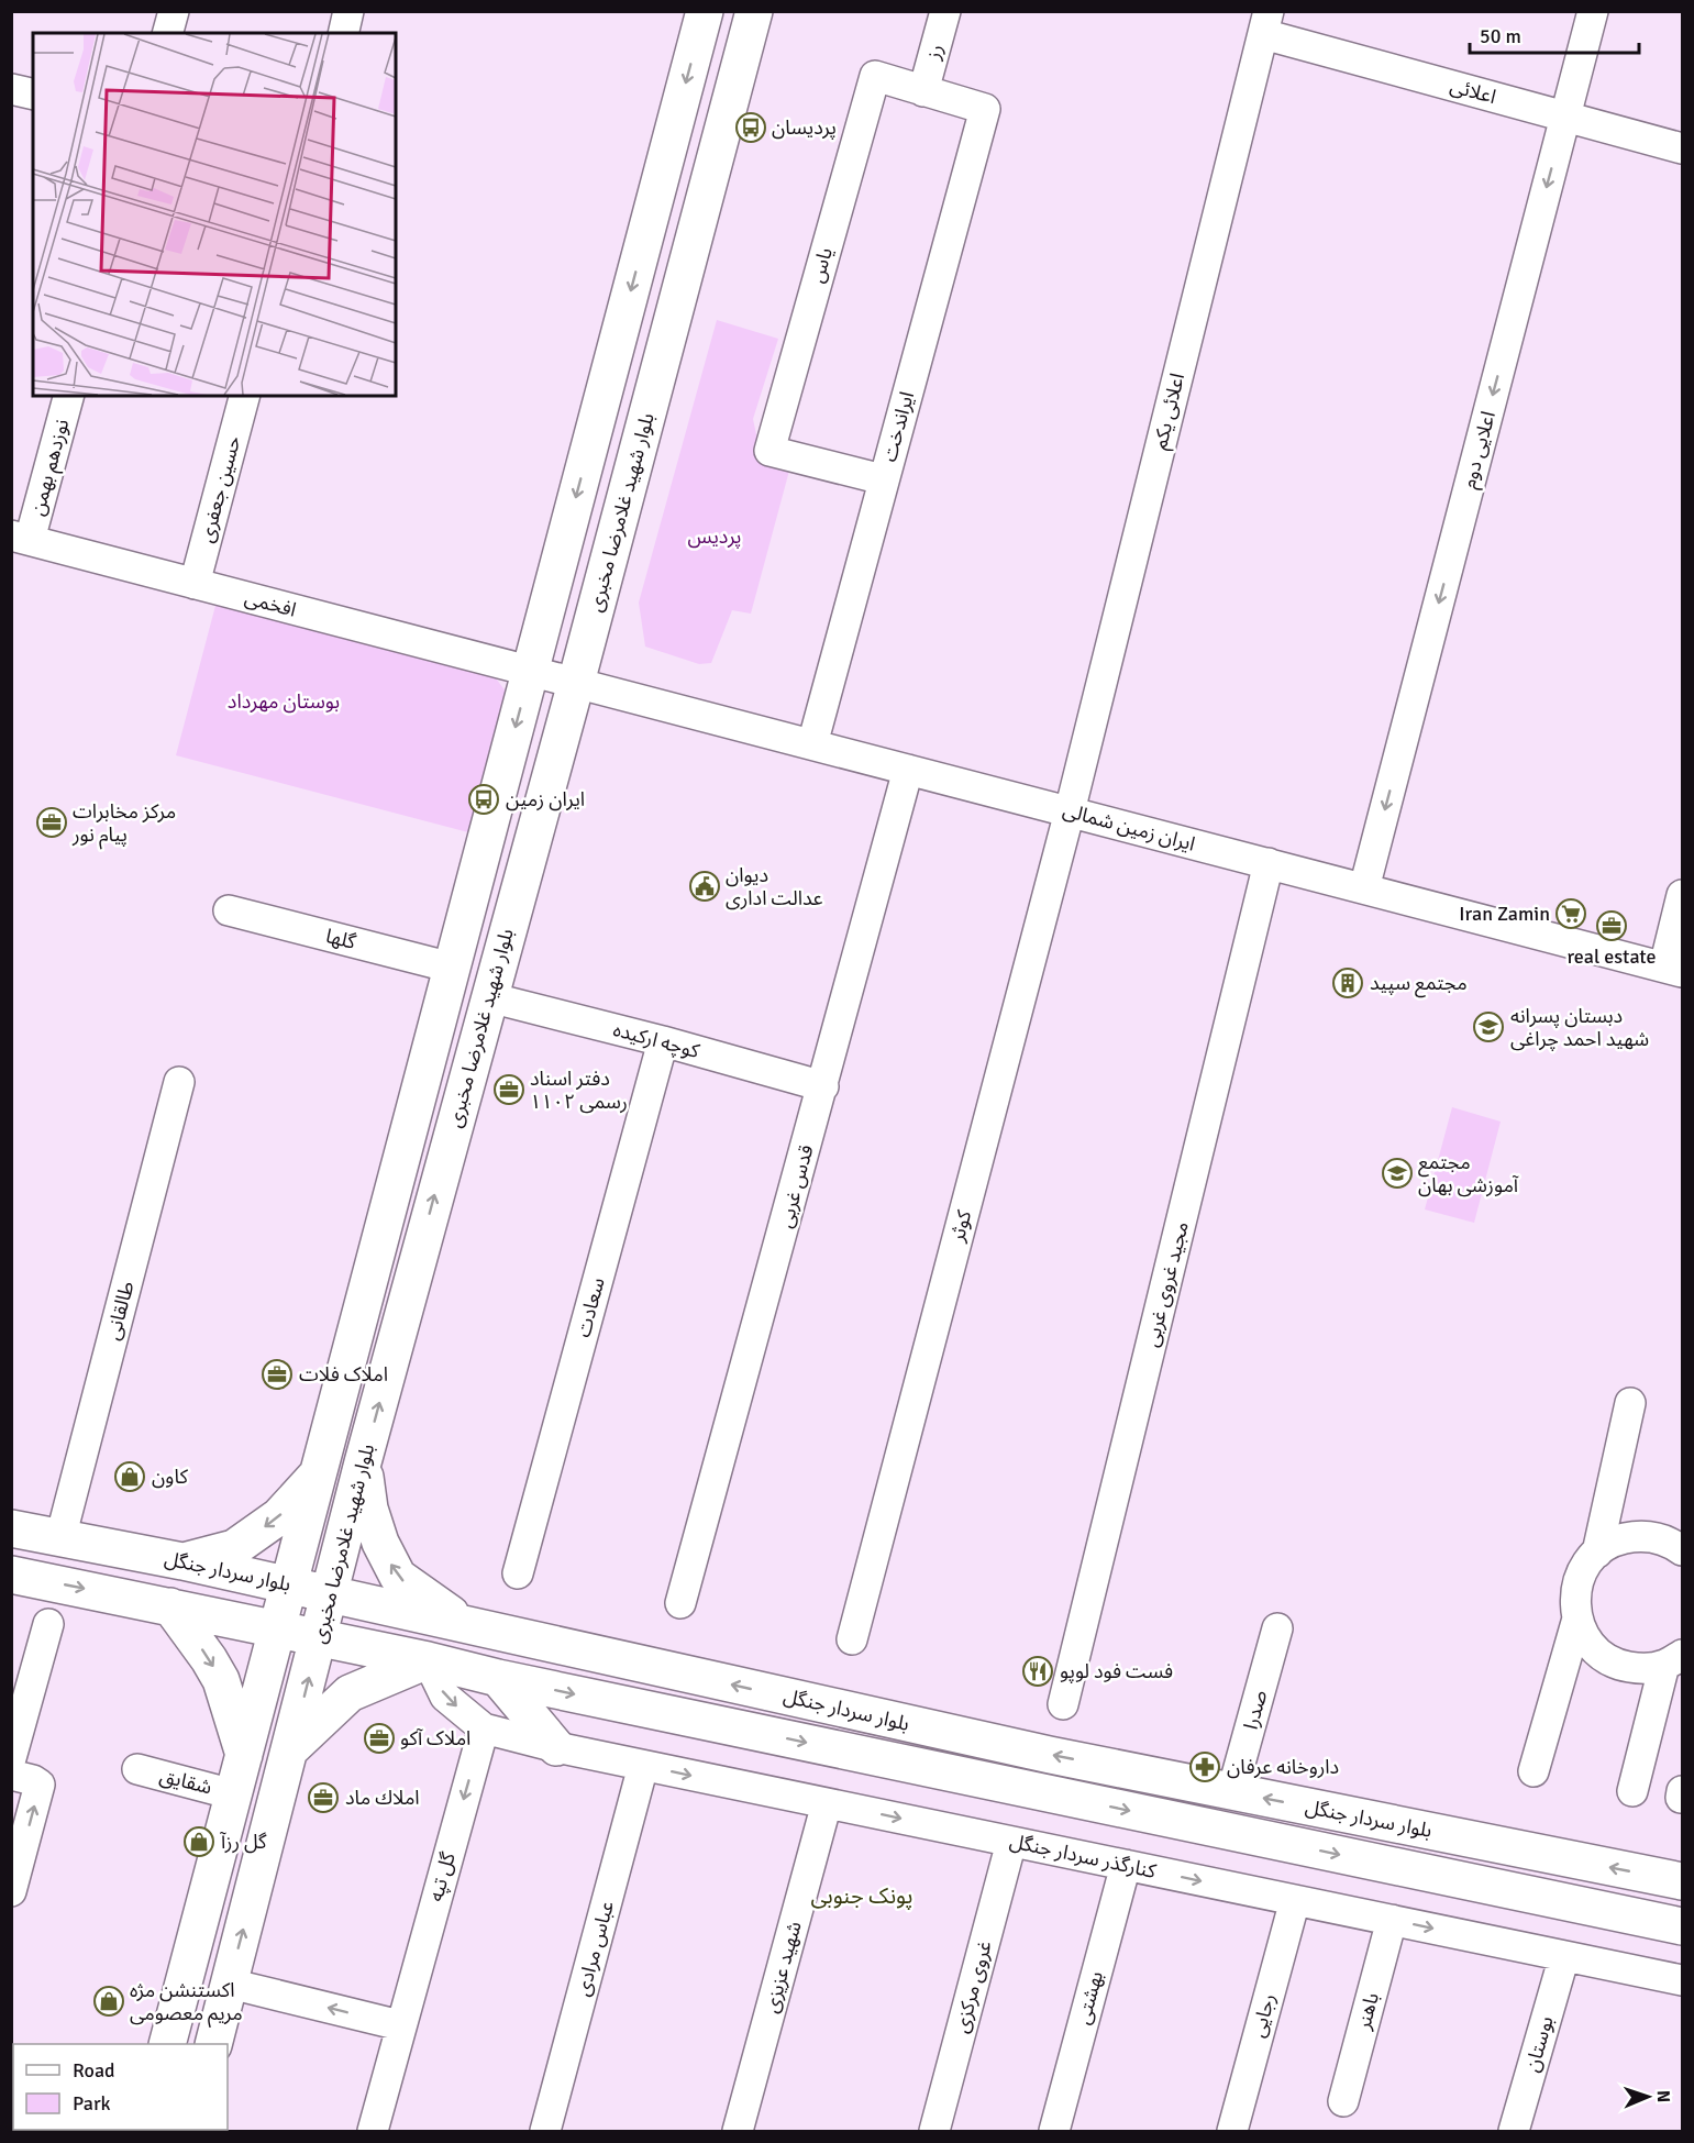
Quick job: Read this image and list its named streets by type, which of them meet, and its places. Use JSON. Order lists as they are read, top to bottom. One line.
{"streets":{"main road":["بلوار شهید غلامرضا مخبری","بلوار سردار جنگل"],"street":["رز","اعلائی","یاس","اعلائی یکم","ایراندخت","اعلایی دوم","نوزدهم بهمن","حسین جعفری","افخمی","ایران زمین شمالی","گلها","کوچه ارکیده","قدس غربی","کوثر","مجید غروی غربی","سعادت","طالقانی","صدرا","شقایق","کنارگذر سردار جنگل","گل تپه","عباس مرادی","شهید عزیزی","غروی مرکزی","بهشتی","باهنر","رجایی","بوستان"]},"crossings":[["رز","یاس"],["اعلائی","اعلائی یکم"],["اعلائی","اعلایی دوم"],["یاس","ایراندخت"],["اعلائی یکم","ایران زمین شمالی"],["اعلائی یکم","کوثر"],["ایراندخت","ایران زمین شمالی"],["اعلایی دوم","ایران زمین شمالی"],["نوزدهم بهمن","افخمی"],["حسین جعفری","افخمی"],["بلوار شهید غلامرضا مخبری","افخمی"],["بلوار شهید غلامرضا مخبری","ایران زمین شمالی"],["بلوار شهید غلامرضا مخبری","گلها"],["بلوار شهید غلامرضا مخبری","کوچه ارکیده"],["بلوار شهید غلامرضا مخبری","بلوار سردار جنگل"],["بلوار شهید غلامرضا مخبری","شقایق"],["افخمی","ایران زمین شمالی"],["ایران زمین شمالی","قدس غربی"],["ایران زمین شمالی","کوثر"],["ایران زمین شمالی","مجید غروی غربی"],["کوچه ارکیده","قدس غربی"],["کوچه ارکیده","سعادت"],["طالقانی","بلوار سردار جنگل"],["بلوار سردار جنگل","صدرا"],["کنارگذر سردار جنگل","گل تپه"],["کنارگذر سردار جنگل","عباس مرادی"],["کنارگذر سردار جنگل","شهید عزیزی"],["کنارگذر سردار جنگل","غروی مرکزی"],["کنارگذر سردار جنگل","بهشتی"],["کنارگذر سردار جنگل","باهنر"],["کنارگذر سردار جنگل","رجایی"],["کنارگذر سردار جنگل","بوستان"]],"one_way":["اعلایی دوم","کنارگذر سردار جنگل","گل تپه"],"districts":["پونک جنوبی"],"parks":["پردیس","بوستان مهرداد"],"places":{"bus stop":["پردیسان","ایران زمین"],"office":["مرکز مخابرات پیام نور","real estate","دفتر اسناد رسمی ۱۱۰۲","املاک فلات","املاک آکو","املاك ماد"],"public building":["دیوان عدالت اداری"],"supermarket":["Iran Zamin"],"building":["مجتمع سپید"],"school or university":["دبستان پسرانه شهید احمد چراغی","مجتمع آموزشی بهان"],"shop":["کاون","گل رزآ","اکستنشن مژه مریم معصومی"],"restaurant":["فست فود لوپو"],"pharmacy":["داروخانه عرفان"]},"legend":["Road","Park"],"scale_bar":"50 m","north":"right"}
